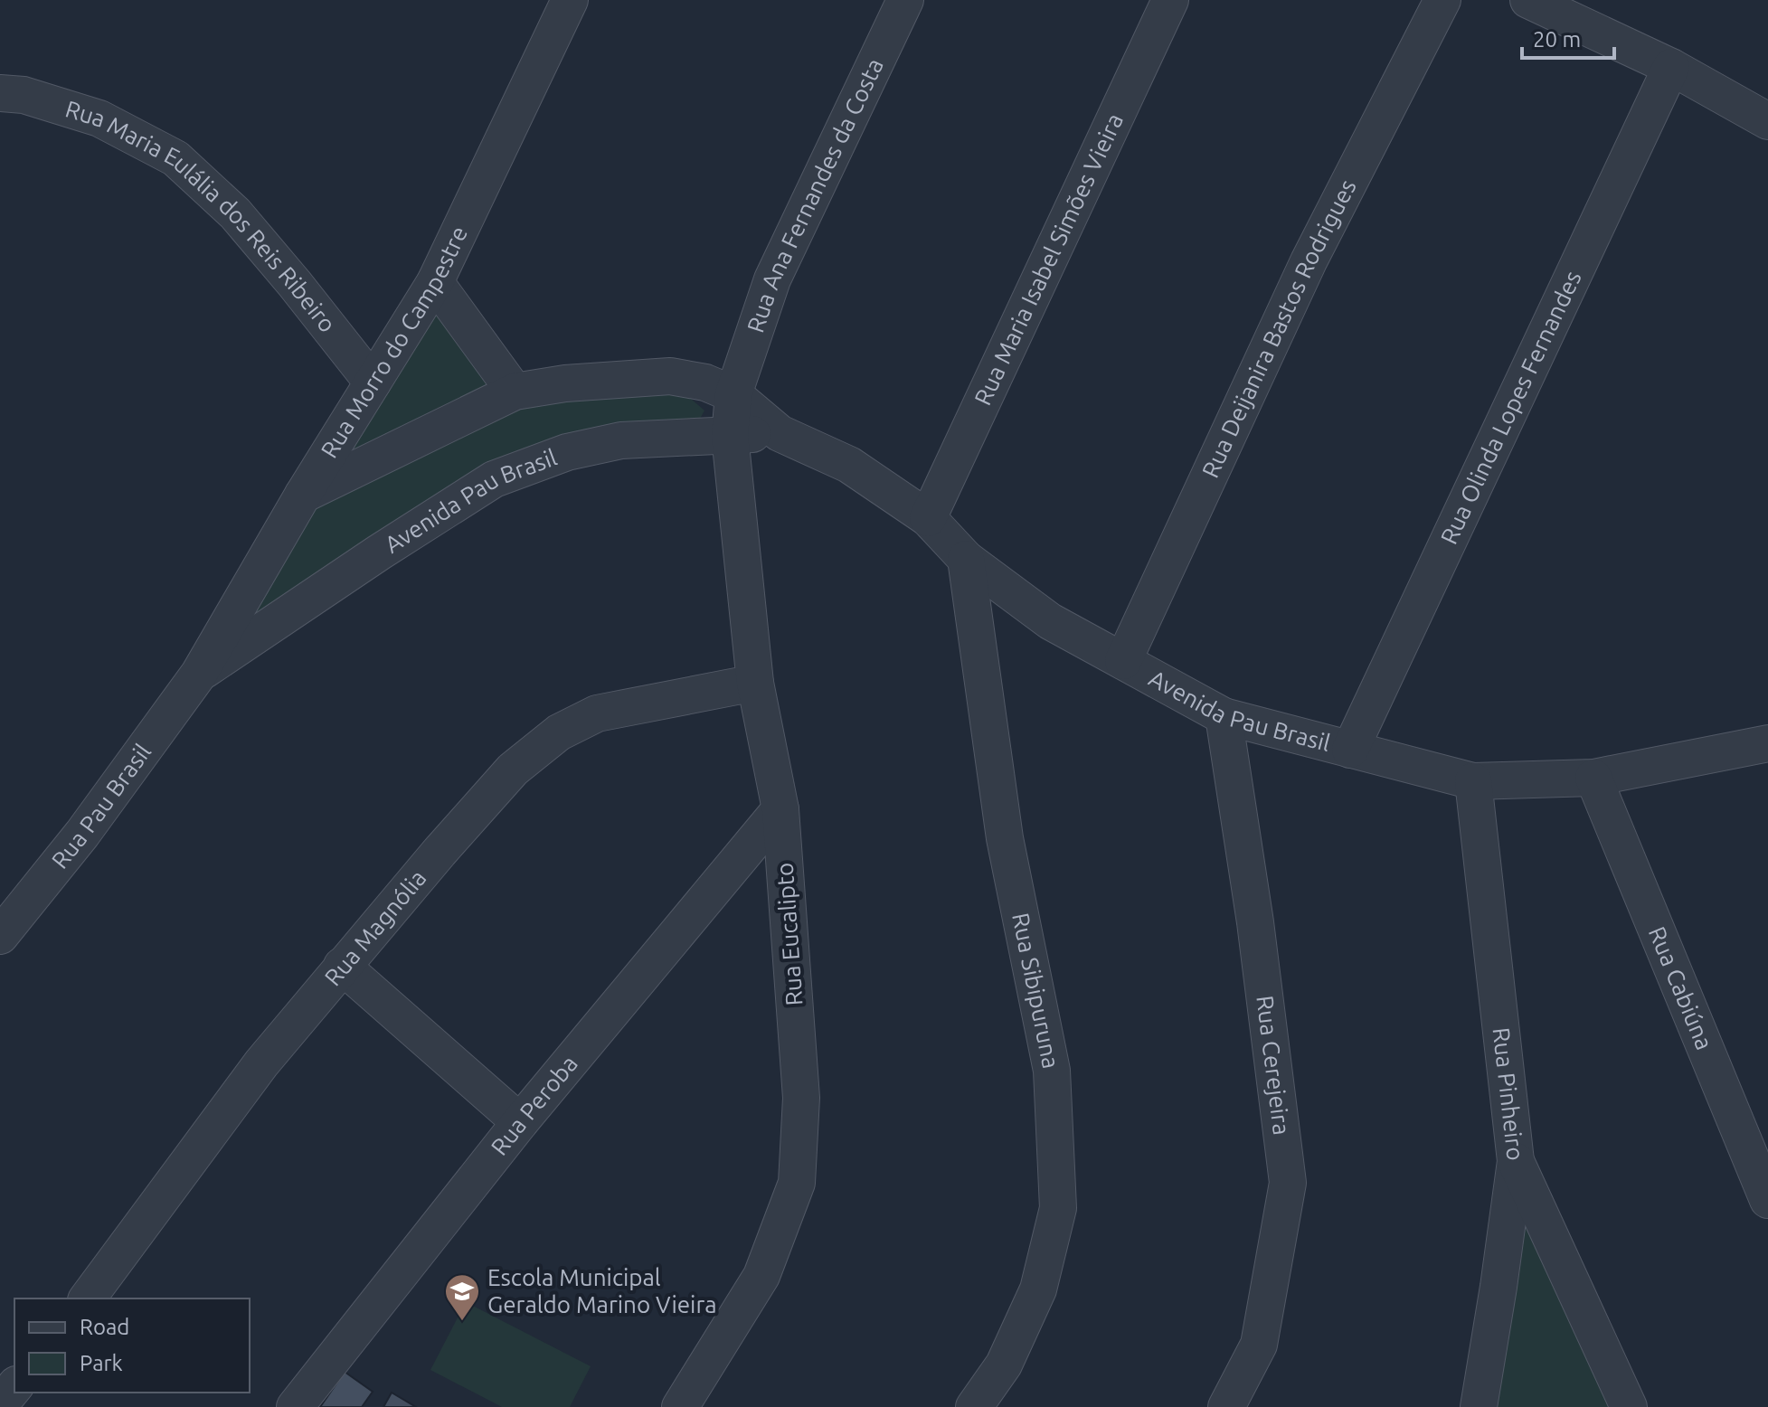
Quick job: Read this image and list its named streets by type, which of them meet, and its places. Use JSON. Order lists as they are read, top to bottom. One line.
{"streets":{"street":["Rua Ana Fernandes da Costa","Rua Maria Eulália dos Reis Ribeiro","Rua Maria Isabel Simões Vieira","Rua Deijanira Bastos Rodrigues","Rua Morro do Campestre","Rua Olinda Lopes Fernandes","Avenida Pau Brasil","Rua Pau Brasil","Rua Magnólia","Rua Eucalipto","Rua Cabiúna","Rua Sibipuruna","Rua Cerejeira","Rua Pinheiro","Rua Peroba"]},"crossings":[["Rua Ana Fernandes da Costa","Avenida Pau Brasil"],["Rua Ana Fernandes da Costa","Rua Eucalipto"],["Rua Maria Eulália dos Reis Ribeiro","Rua Morro do Campestre"],["Rua Maria Isabel Simões Vieira","Avenida Pau Brasil"],["Rua Deijanira Bastos Rodrigues","Avenida Pau Brasil"],["Rua Morro do Campestre","Avenida Pau Brasil"],["Rua Morro do Campestre","Rua Pau Brasil"],["Rua Olinda Lopes Fernandes","Avenida Pau Brasil"],["Avenida Pau Brasil","Rua Pau Brasil"],["Avenida Pau Brasil","Rua Eucalipto"],["Avenida Pau Brasil","Rua Cabiúna"],["Avenida Pau Brasil","Rua Sibipuruna"],["Avenida Pau Brasil","Rua Cerejeira"],["Avenida Pau Brasil","Rua Pinheiro"],["Rua Magnólia","Rua Eucalipto"],["Rua Eucalipto","Rua Peroba"]],"places":{"school or university":["Escola Municipal Geraldo Marino Vieira"]},"legend":["Road","Park"],"scale_bar":"20 m"}
